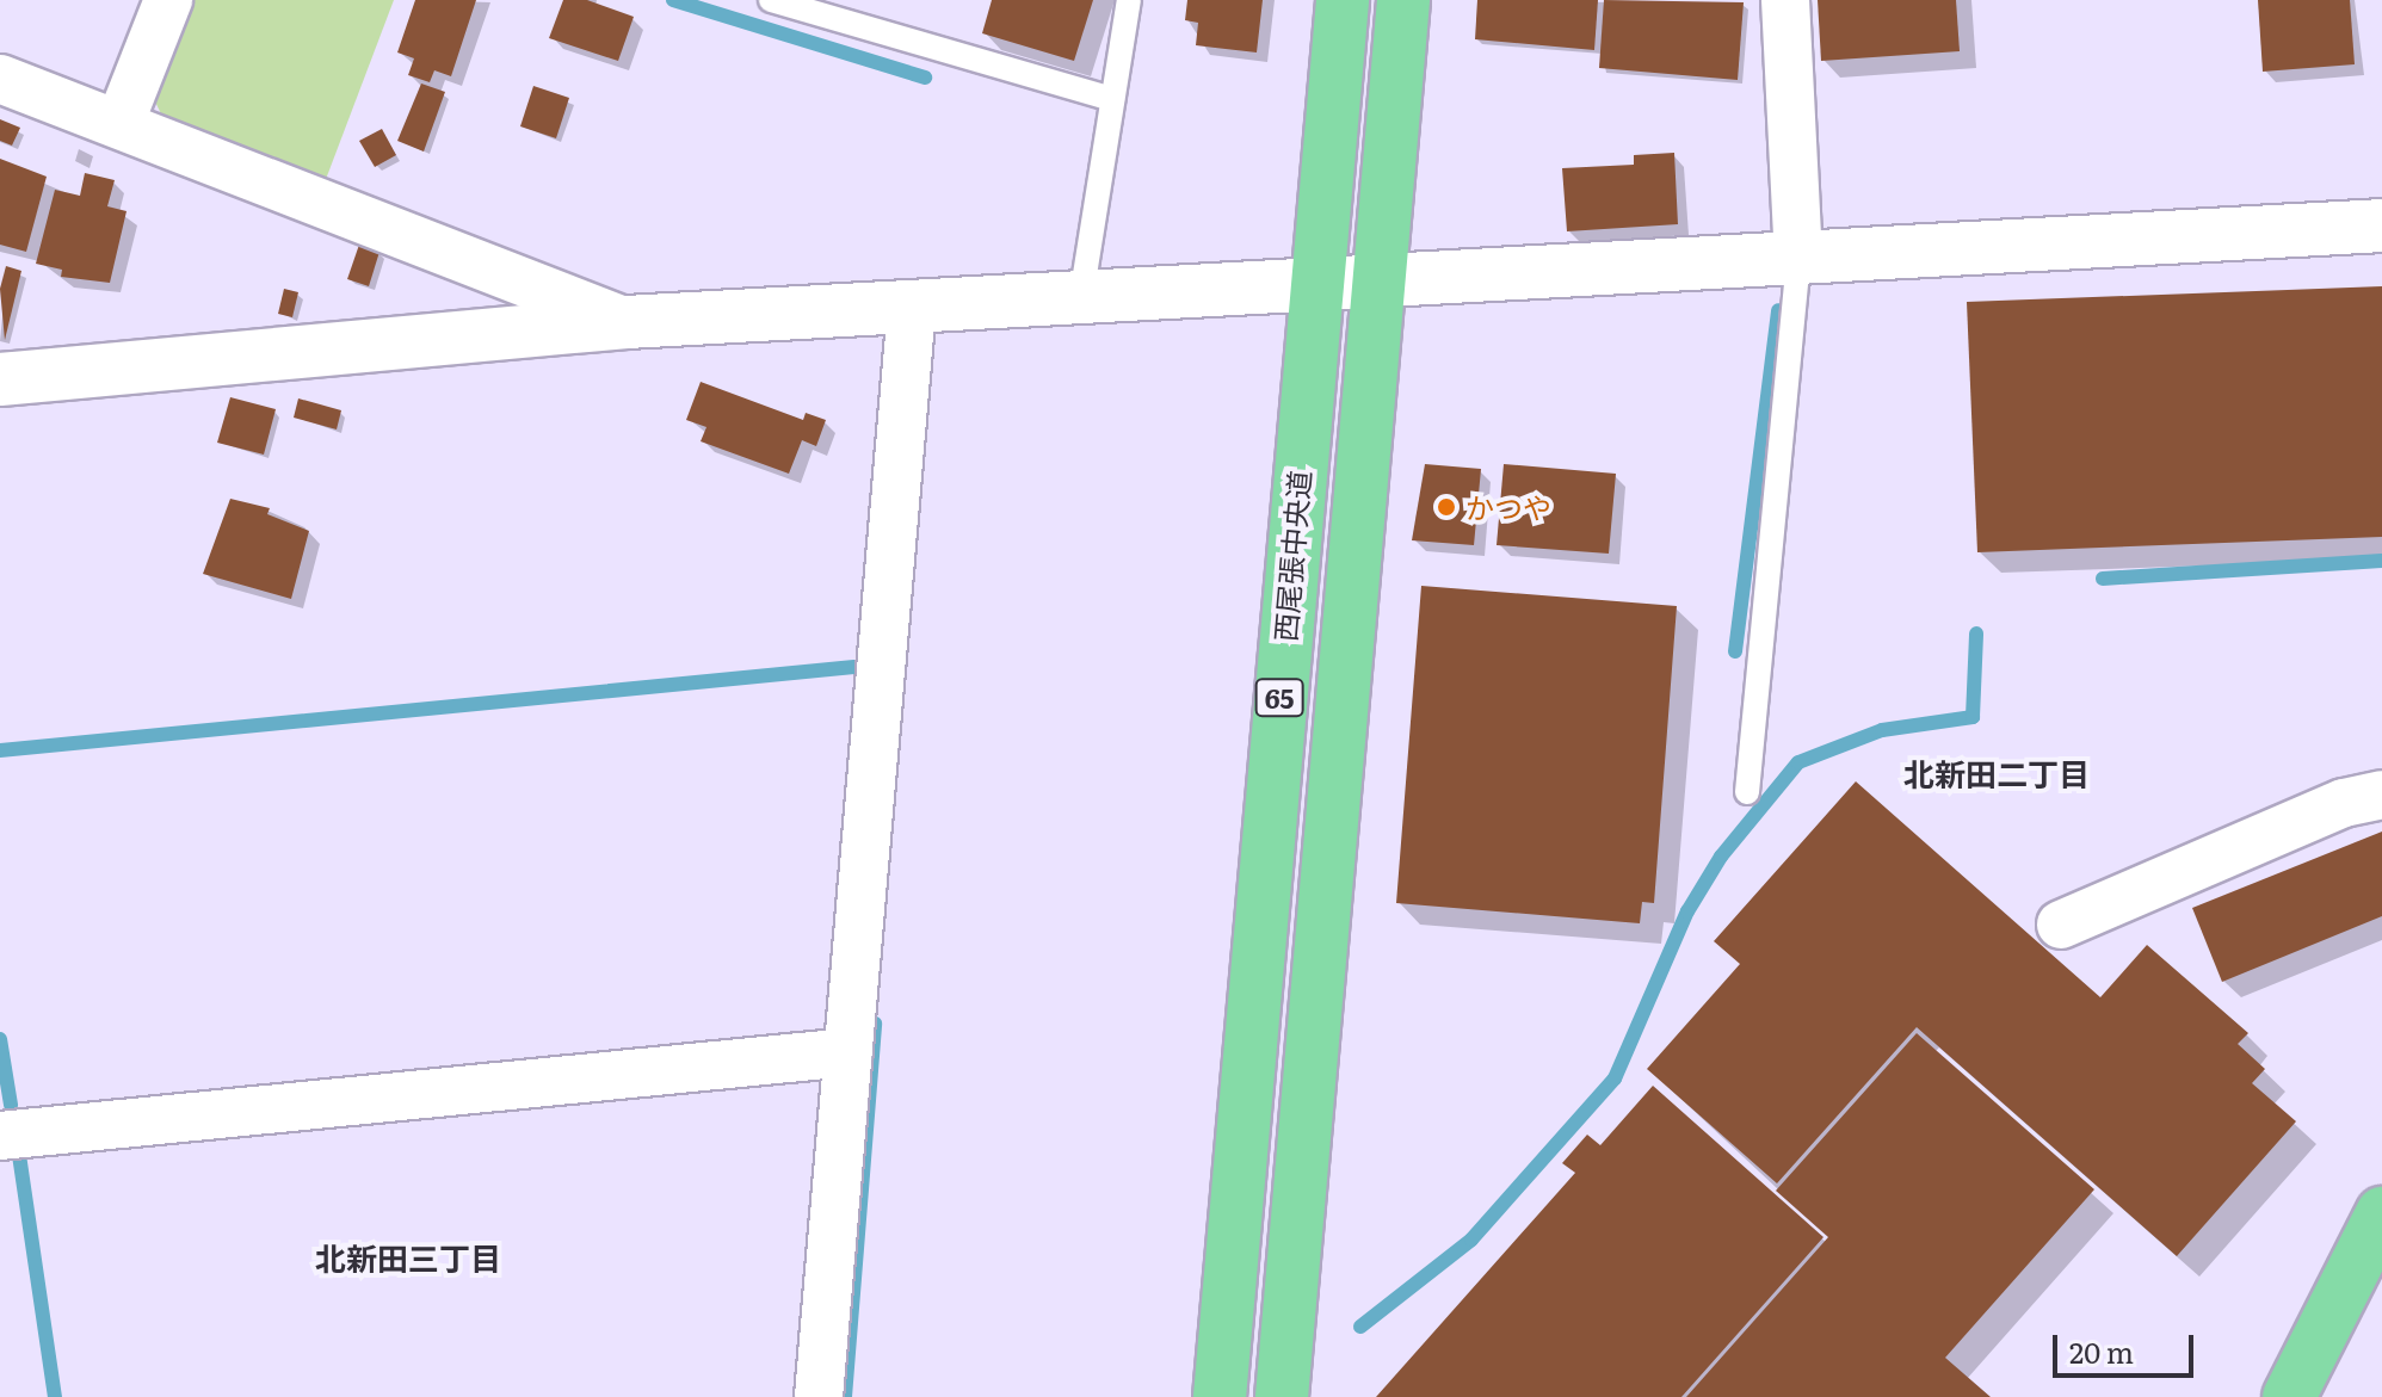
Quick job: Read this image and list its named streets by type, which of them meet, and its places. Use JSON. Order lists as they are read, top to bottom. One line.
{"streets":{"main road":["西尾張中央道","65"]},"districts":["北新田二丁目","北新田三丁目"],"places":["かつや"],"scale_bar":"20 m"}
